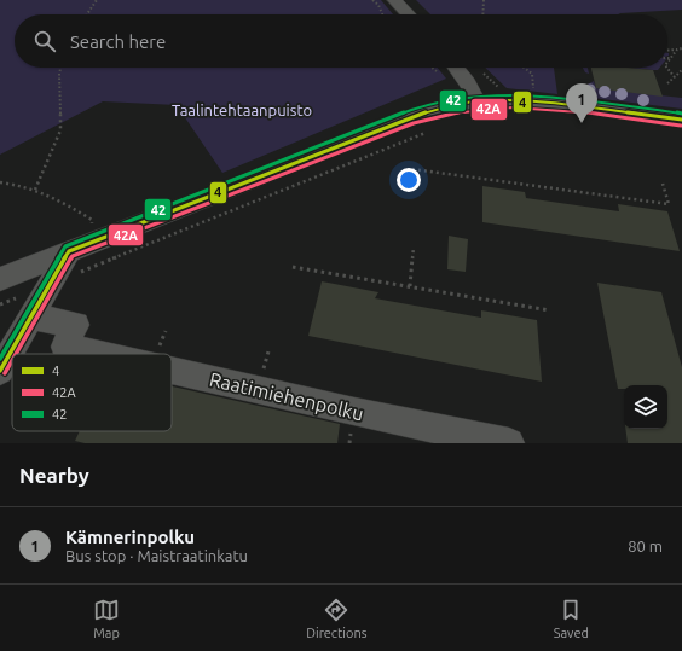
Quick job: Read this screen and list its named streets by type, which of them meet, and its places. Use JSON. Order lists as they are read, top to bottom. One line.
{"streets":{"street":["Raatimiehenpolku"]},"parks":["Taalintehtaanpuisto"],"lines":["transit line 42","transit line 4","transit line 42A"],"legend":["4","42A","42"],"page":{"search":"Search here","pins":"1","heading":"Nearby","list":[{"mark":"1","name":"Kämnerinpolku","note":"Bus stop · Maistraatinkatu","value":"80 m"}],"nav":["Map","Directions","Saved"]}}
